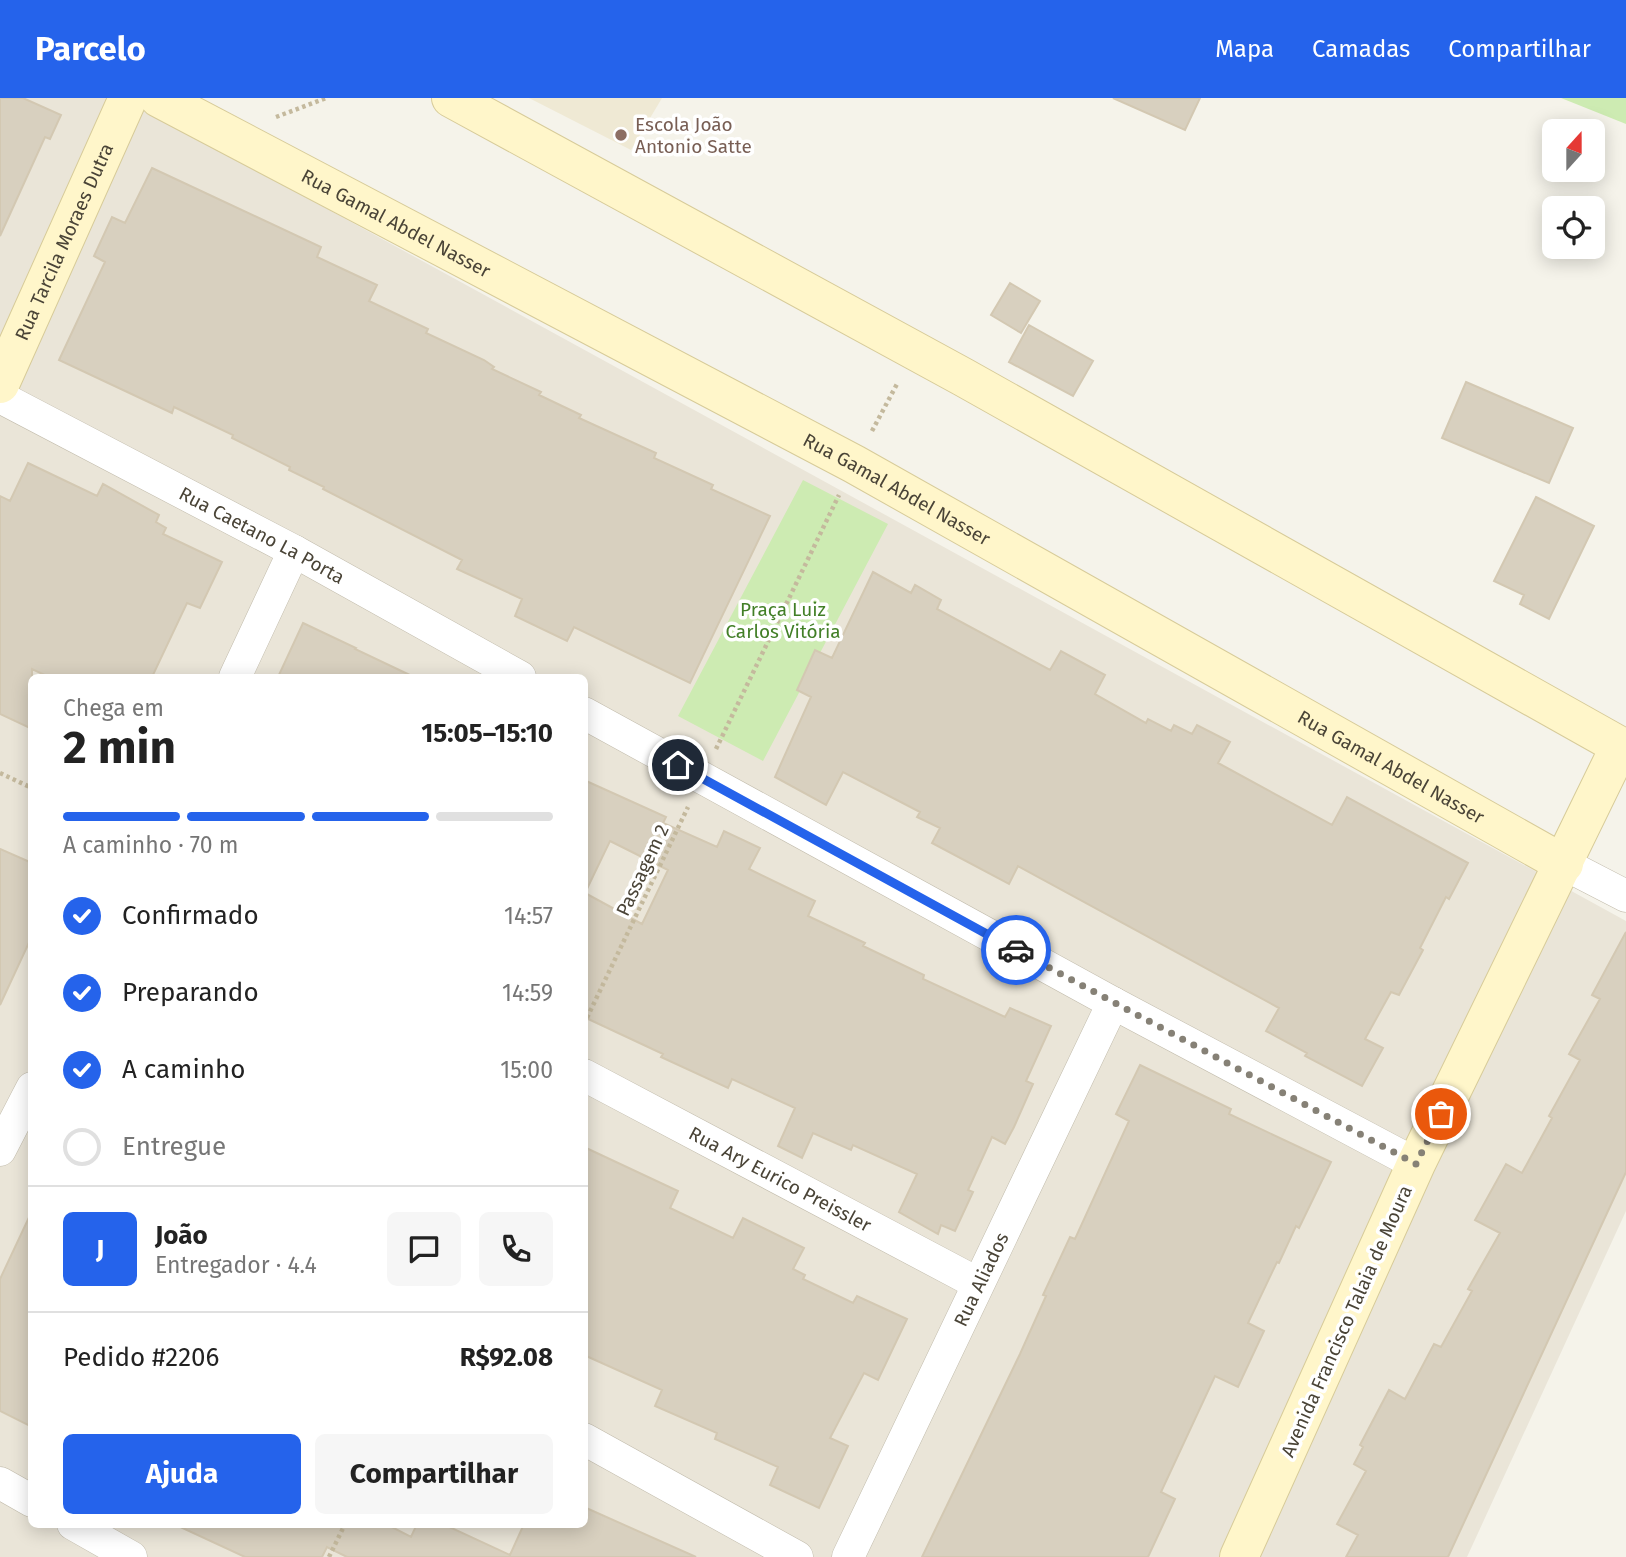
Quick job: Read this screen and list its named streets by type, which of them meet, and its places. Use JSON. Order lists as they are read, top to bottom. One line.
{"streets":{"street":["Rua Gamal Abdel Nasser","Rua Tarcila Moraes Dutra","Rua Caetano La Porta","Rua Ary Eurico Preissler","Rua Aliados","Avenida Francisco Talaia de Moura"],"path":["Passagem 2"]},"crossings":[["Rua Gamal Abdel Nasser","Passagem 2"],["Rua Gamal Abdel Nasser","Avenida Francisco Talaia de Moura"],["Rua Ary Eurico Preissler","Rua Aliados"]],"parks":["Praça Luiz Carlos Vitória"],"places":["Escola João Antonio Satte"],"north":"top","page":{"header":"Parcelo","nav":["Mapa","Camadas","Compartilhar"],"heading":["2 min","Chega em","15:05–15:10"],"panel":["João","Entregador · 4.4","Pedido #2206","R$92.08"],"bar":"A caminho · 70 m","list":[["Confirmado","14:57"],["Preparando","14:59"],["A caminho","15:00"],"Entregue"],"round":"J","buttons":["Ajuda","Compartilhar"]}}
